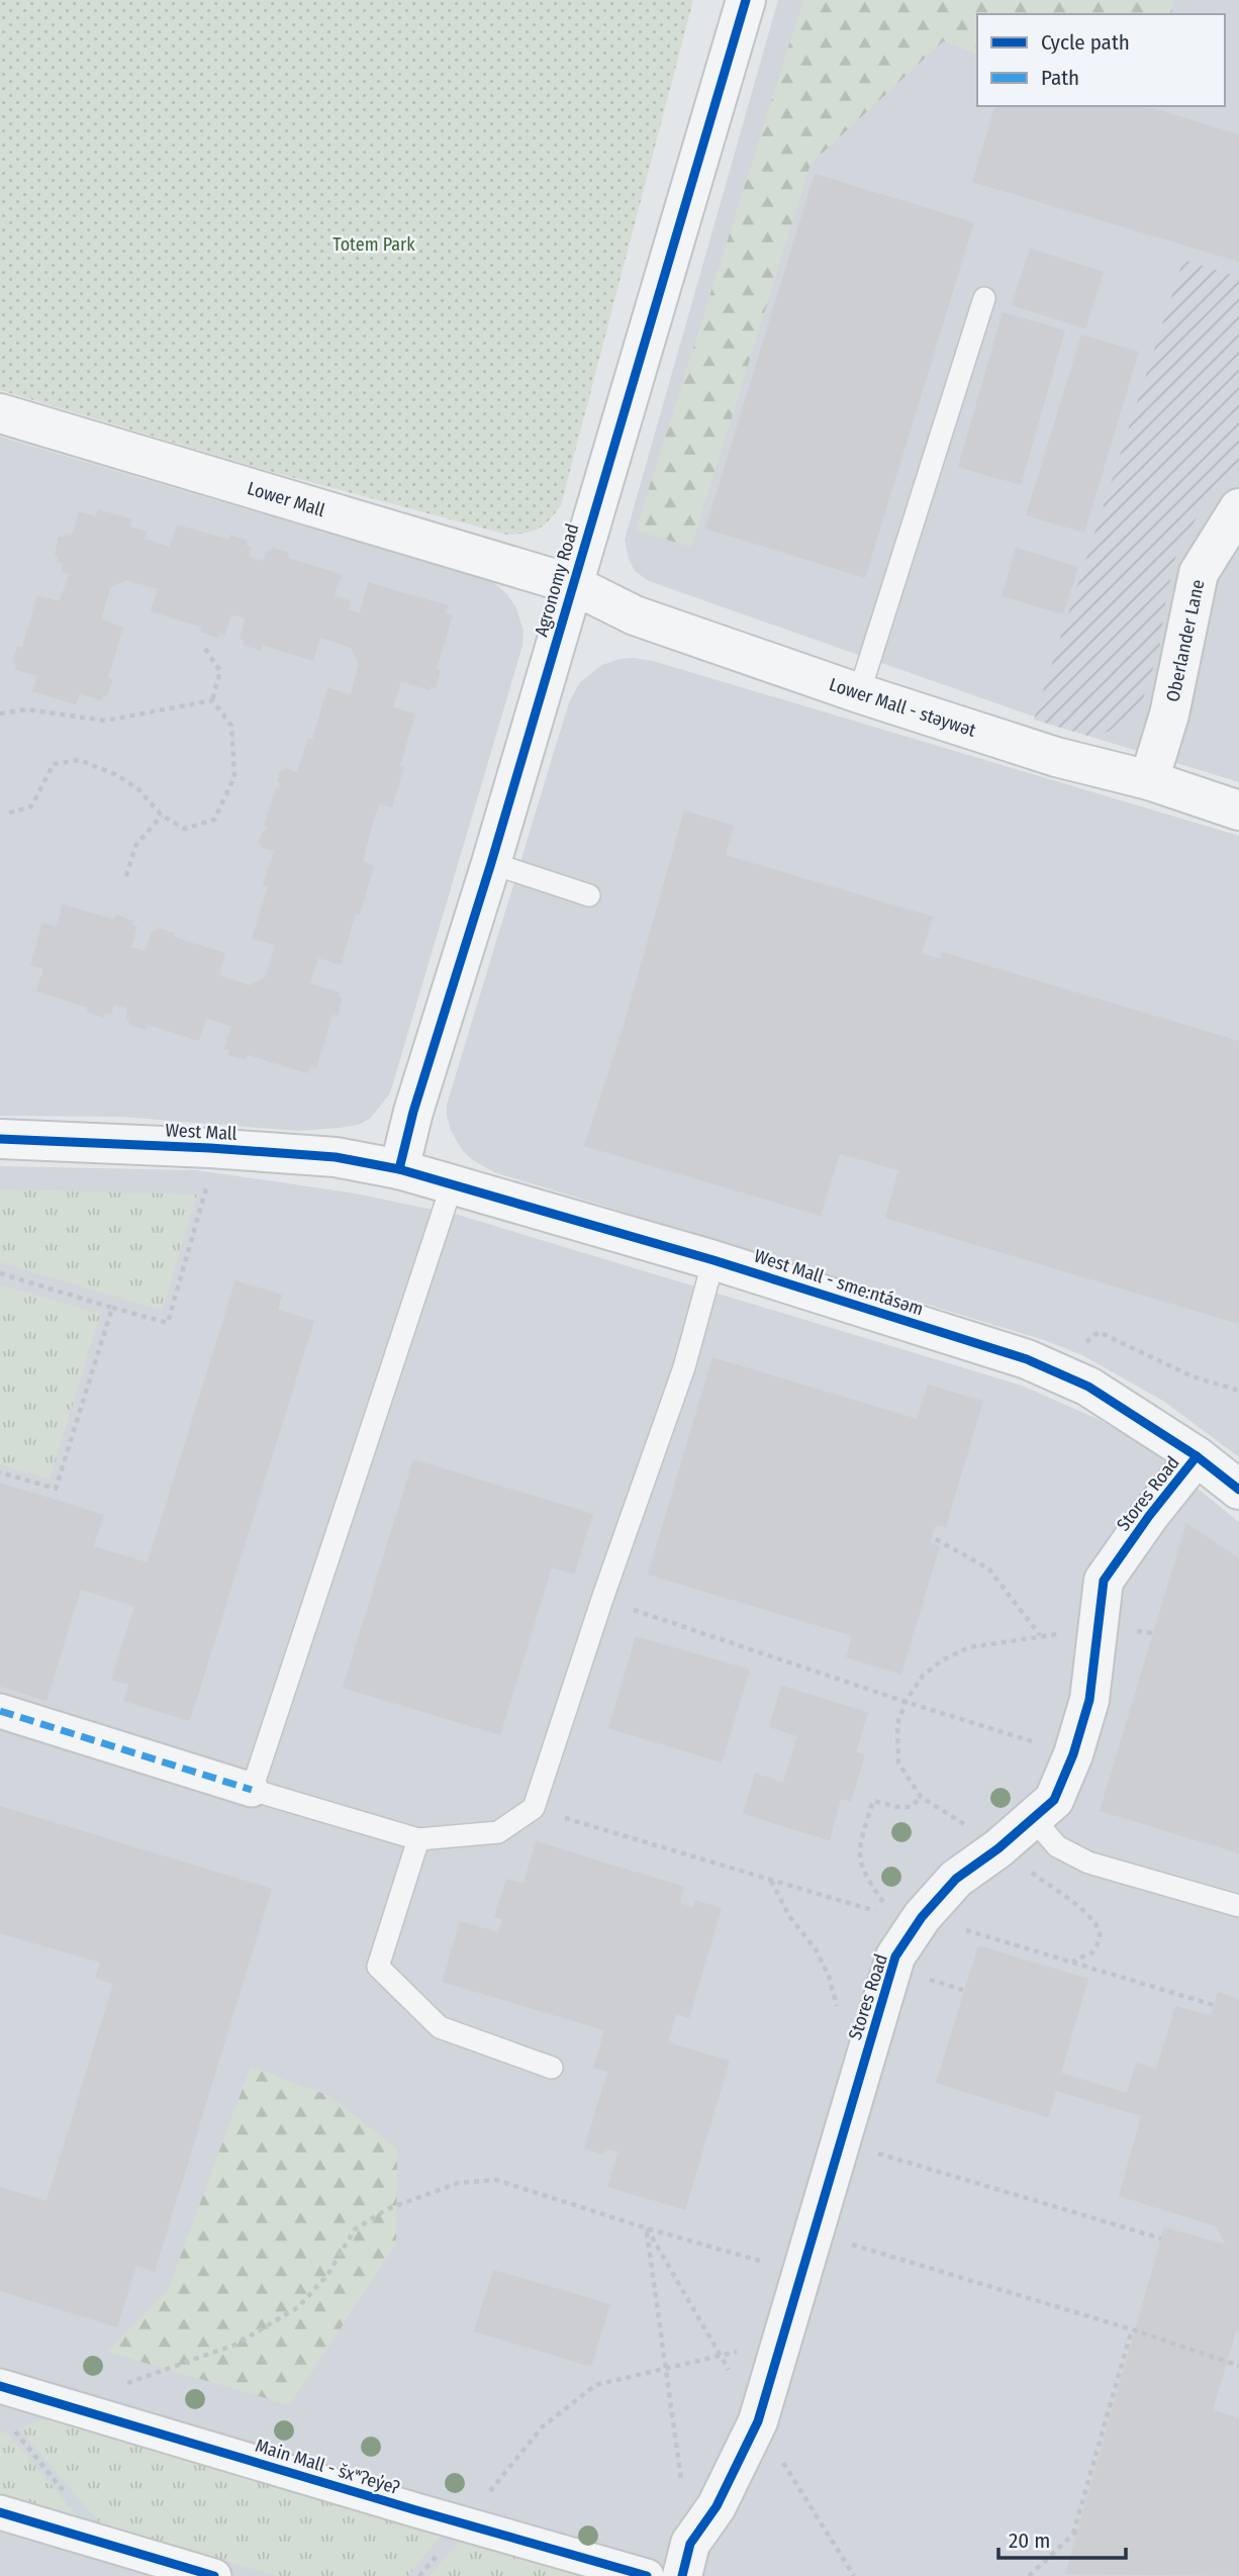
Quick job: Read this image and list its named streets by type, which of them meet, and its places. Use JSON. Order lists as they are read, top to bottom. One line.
{"streets":{"street":["Lower Mall","Agronomy Road","Oberlander Lane","Lower Mall - stəywət","West Mall","West Mall - sme:ntásəm","Stores Road","Main Mall - šxʷʔey̓eʔ"]},"crossings":[["Lower Mall","Agronomy Road"],["Lower Mall","Lower Mall - stəywət"],["Agronomy Road","Lower Mall - stəywət"],["Agronomy Road","West Mall"],["Agronomy Road","West Mall - sme:ntásəm"],["Oberlander Lane","Lower Mall - stəywət"],["West Mall","West Mall - sme:ntásəm"],["West Mall - sme:ntásəm","Stores Road"]],"parks":["Totem Park"],"legend":["Cycle path","Path"],"scale_bar":"20 m"}
